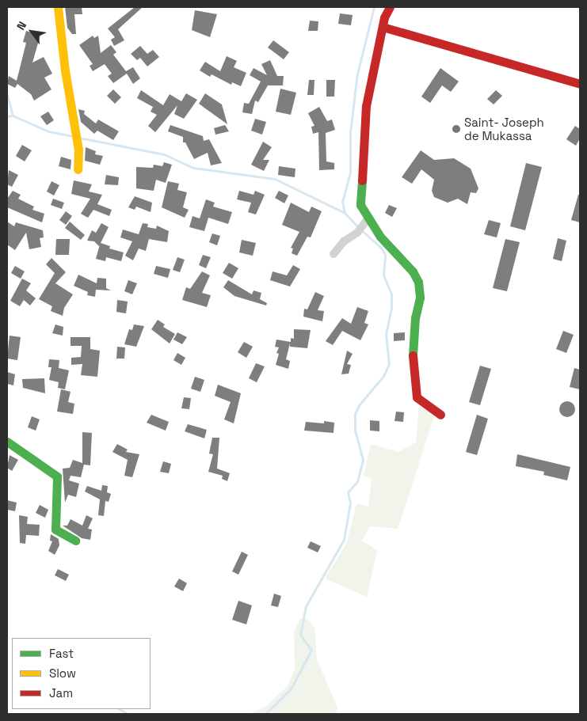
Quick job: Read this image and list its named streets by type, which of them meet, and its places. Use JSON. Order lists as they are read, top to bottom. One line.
{"places":["Saint- Joseph de Mukassa"],"legend":["Fast","Slow","Jam"],"north":"top left"}
